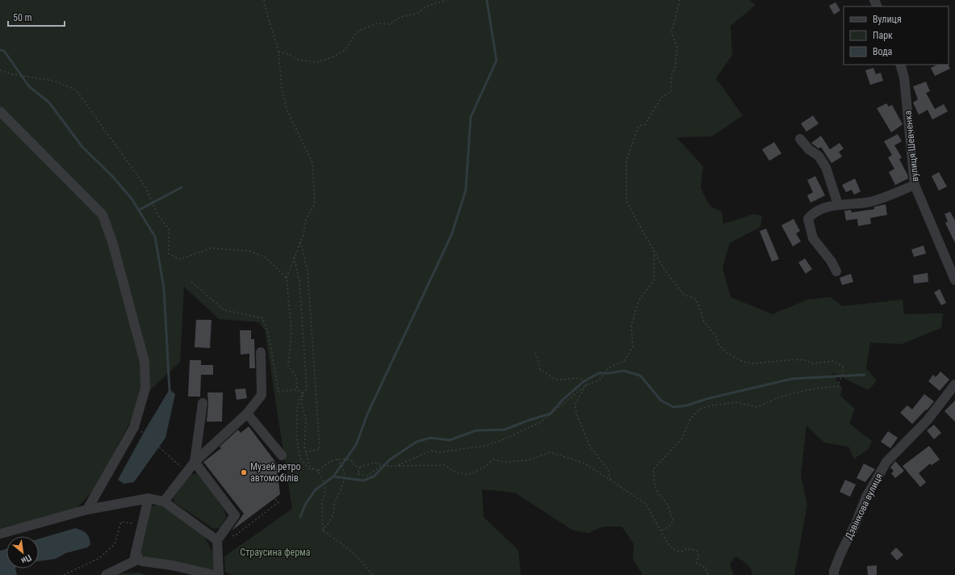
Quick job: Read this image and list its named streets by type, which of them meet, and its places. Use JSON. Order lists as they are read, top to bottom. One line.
{"streets":{"street":["вулиця Шевченка","Дзвінкова вулиця"]},"parks":["Страусина ферма"],"places":["Музей ретро автомобілів"],"legend":["Вулиця","Парк","Вода"],"scale_bar":"50 m","north":"bottom right"}
